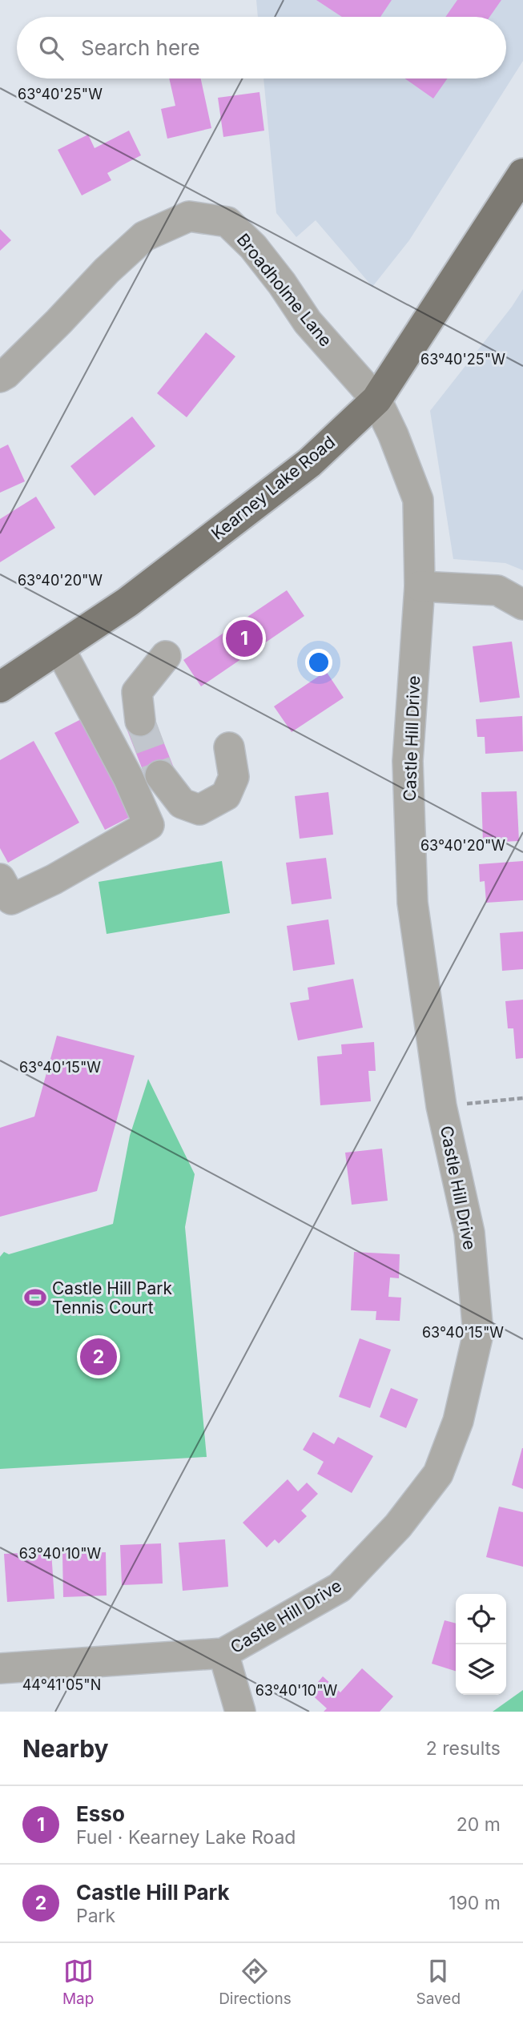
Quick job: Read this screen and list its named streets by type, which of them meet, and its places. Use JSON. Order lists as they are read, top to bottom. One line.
{"streets":{"main road":["Kearney Lake Road"],"street":["Broadholme Lane","Castle Hill Drive"]},"crossings":[["Broadholme Lane","Kearney Lake Road"],["Broadholme Lane","Castle Hill Drive"],["Kearney Lake Road","Castle Hill Drive"]],"places":{"sports":["Castle Hill Park Tennis Court"]},"page":{"search":"Search here","pins":["1","2"],"heading":["Nearby","2 results"],"list":[{"mark":"1","name":"Esso","note":"Fuel · Kearney Lake Road","value":"20 m"},{"mark":"2","name":"Castle Hill Park","note":"Park","value":"190 m"}],"nav":["Map","Directions","Saved"]},"coordinates":["63°40'25\"W","63°40'20\"W","63°40'15\"W","63°40'10\"W","44°41'05\"N"]}
